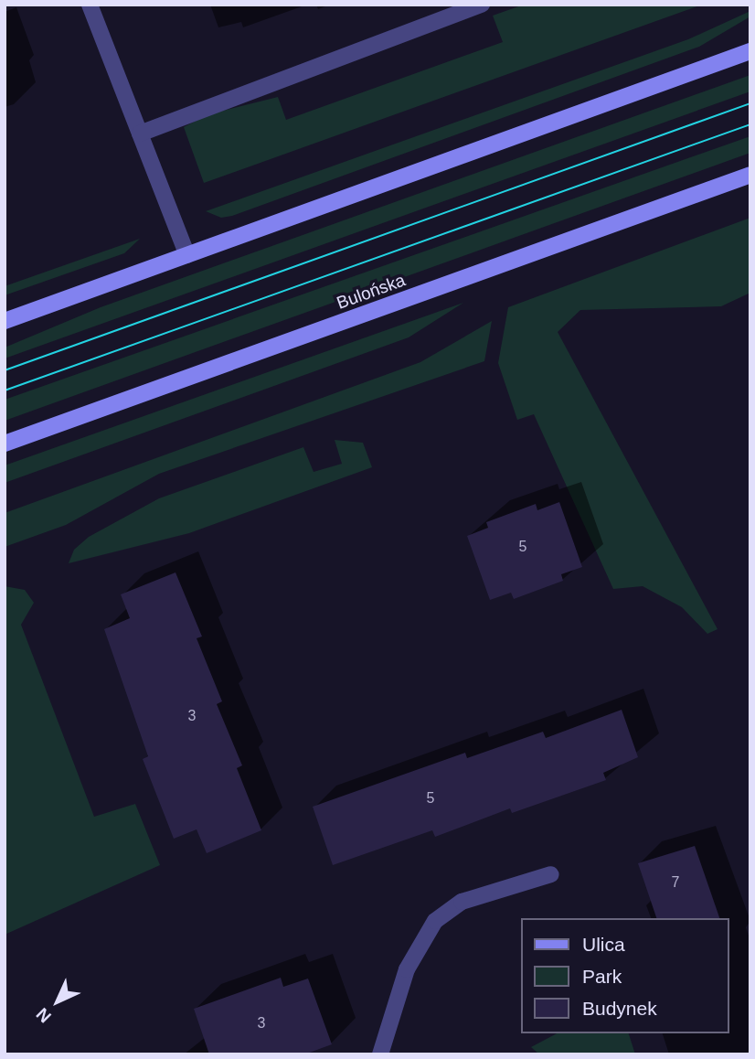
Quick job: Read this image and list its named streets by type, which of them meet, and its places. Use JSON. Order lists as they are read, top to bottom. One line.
{"streets":{"main road":["Bulońska"]},"house_numbers":["5","3","5","7","3"],"legend":["Ulica","Park","Budynek"],"north":"bottom left"}
